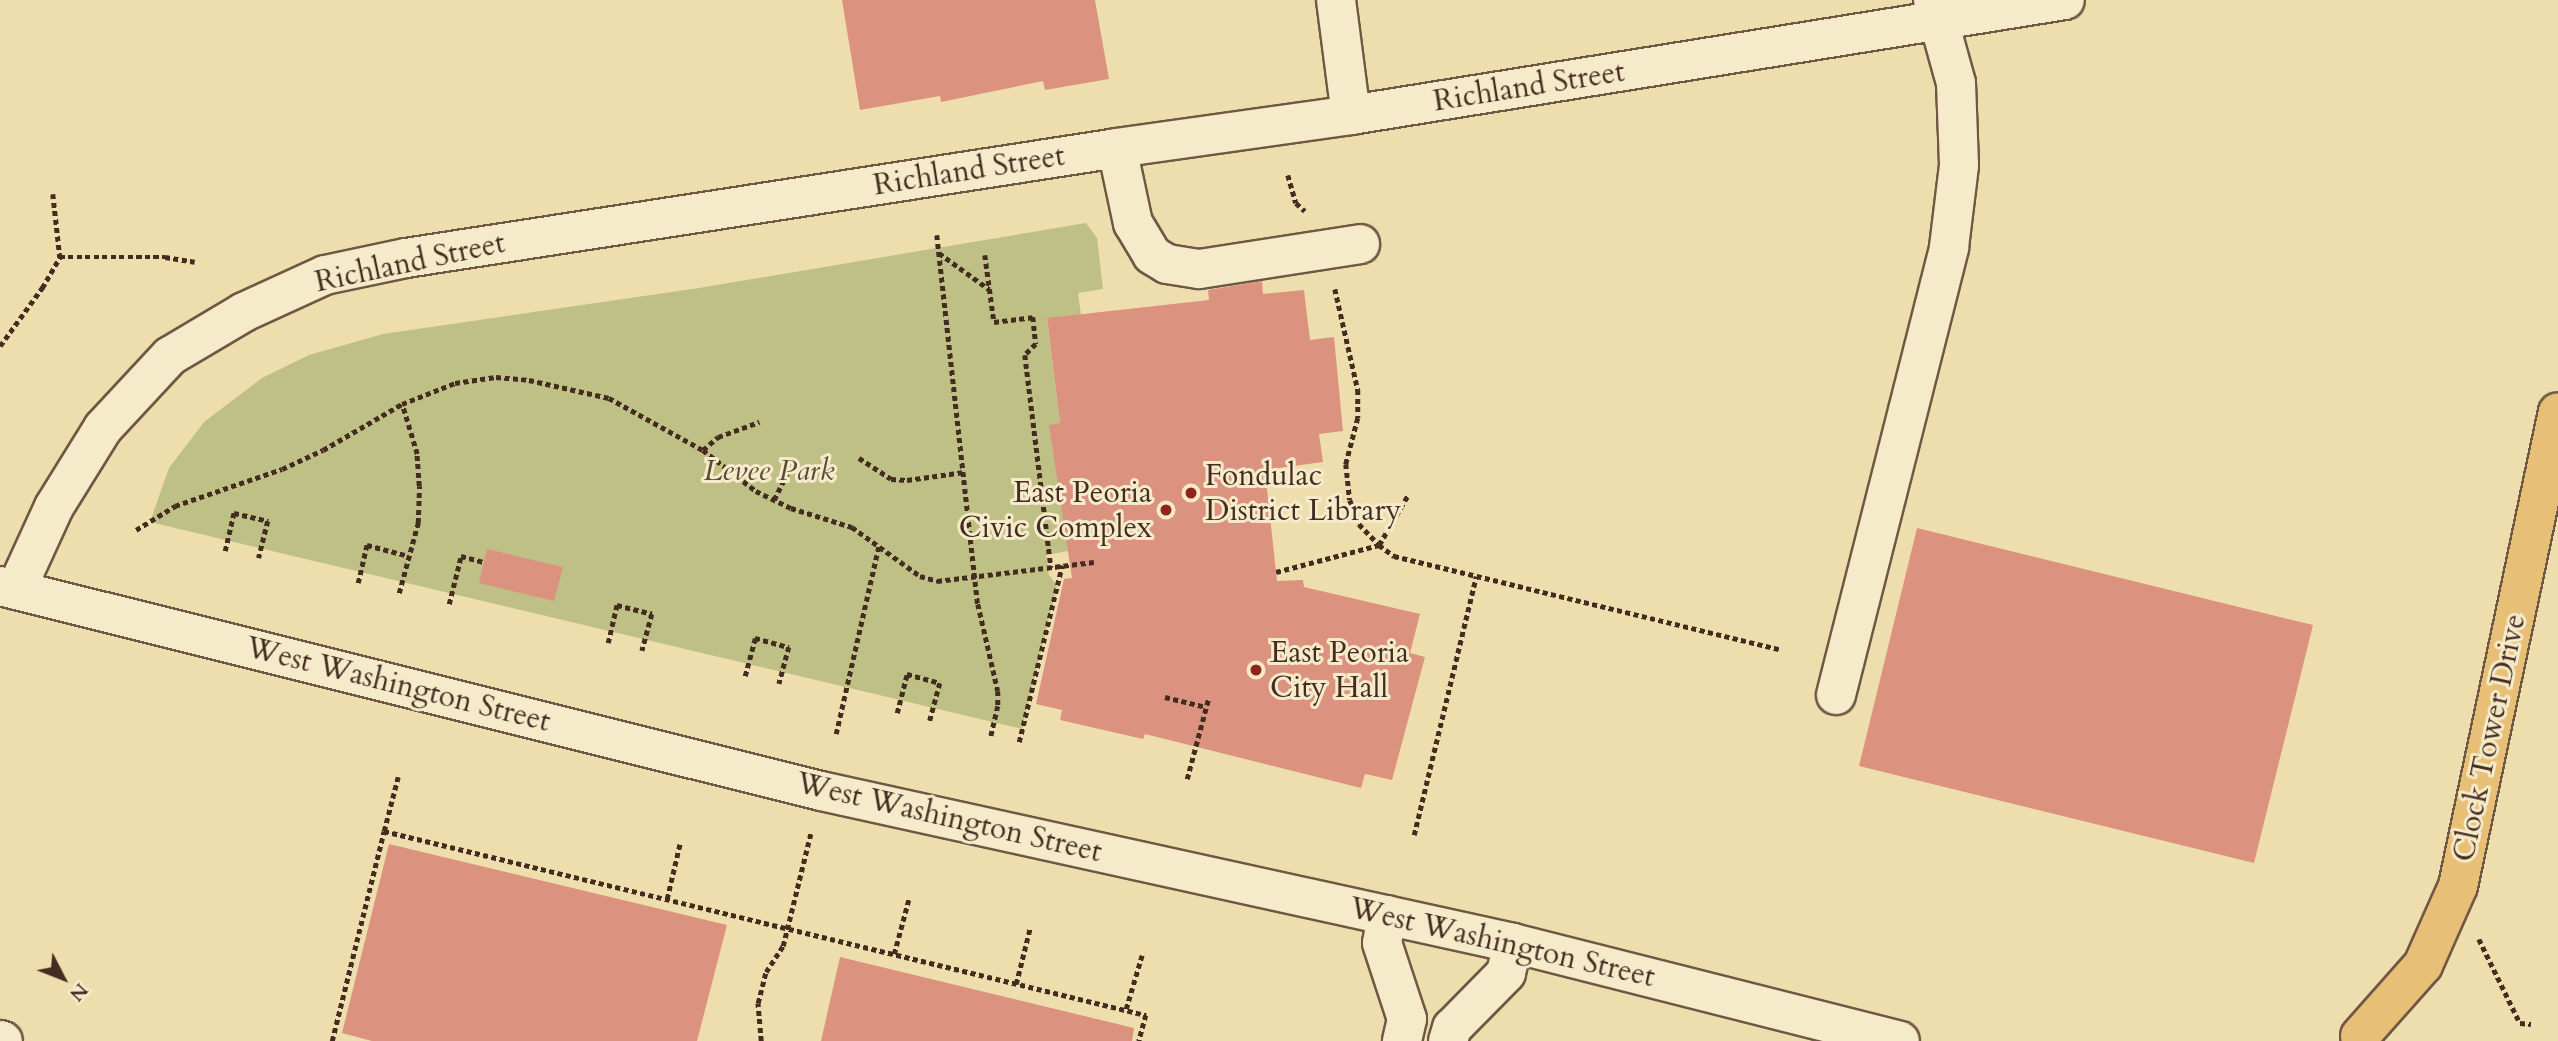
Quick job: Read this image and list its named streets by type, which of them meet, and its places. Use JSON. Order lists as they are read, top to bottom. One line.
{"streets":{"main road":["Clock Tower Drive"],"street":["Richland Street","West Washington Street"]},"crossings":[["Richland Street","West Washington Street"]],"parks":["Levee Park"],"places":["Fondulac District Library","East Peoria Civic Complex","East Peoria City Hall"],"north":"bottom right"}
